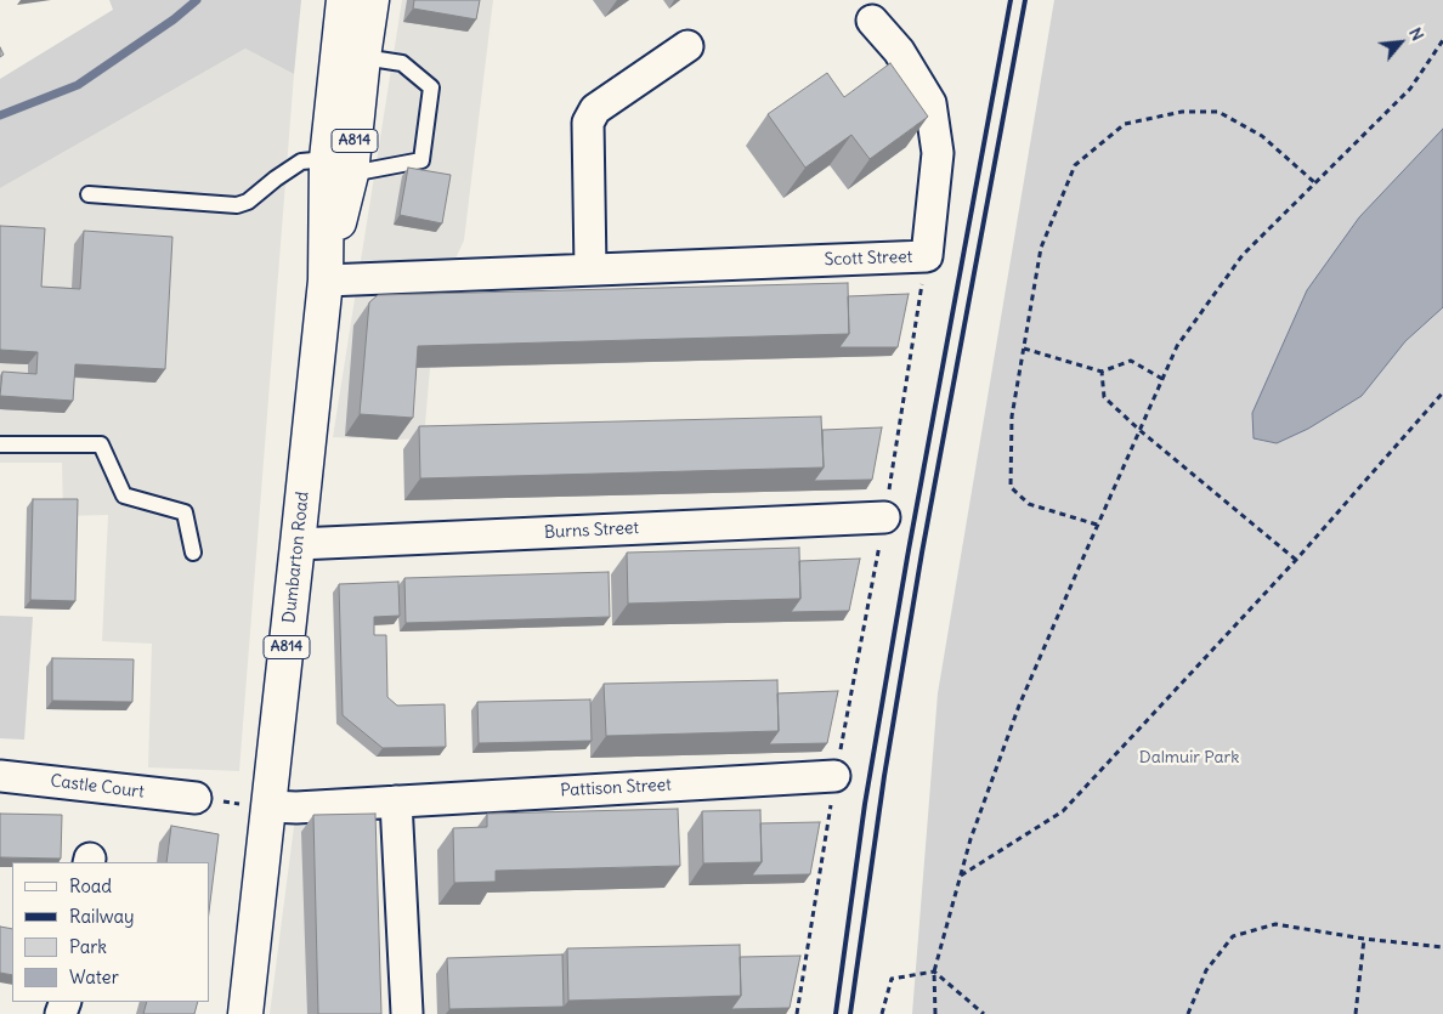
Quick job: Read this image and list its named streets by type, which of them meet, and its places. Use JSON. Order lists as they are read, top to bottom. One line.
{"streets":{"main road":["A814","Dumbarton Road"],"street":["Scott Street","Burns Street","Castle Court","Pattison Street"]},"crossings":[["Scott Street","Dumbarton Road"],["Burns Street","Dumbarton Road"],["Dumbarton Road","Pattison Street"]],"parks":["Dalmuir Park"],"legend":["Road","Railway","Park","Water"],"north":"top right"}
